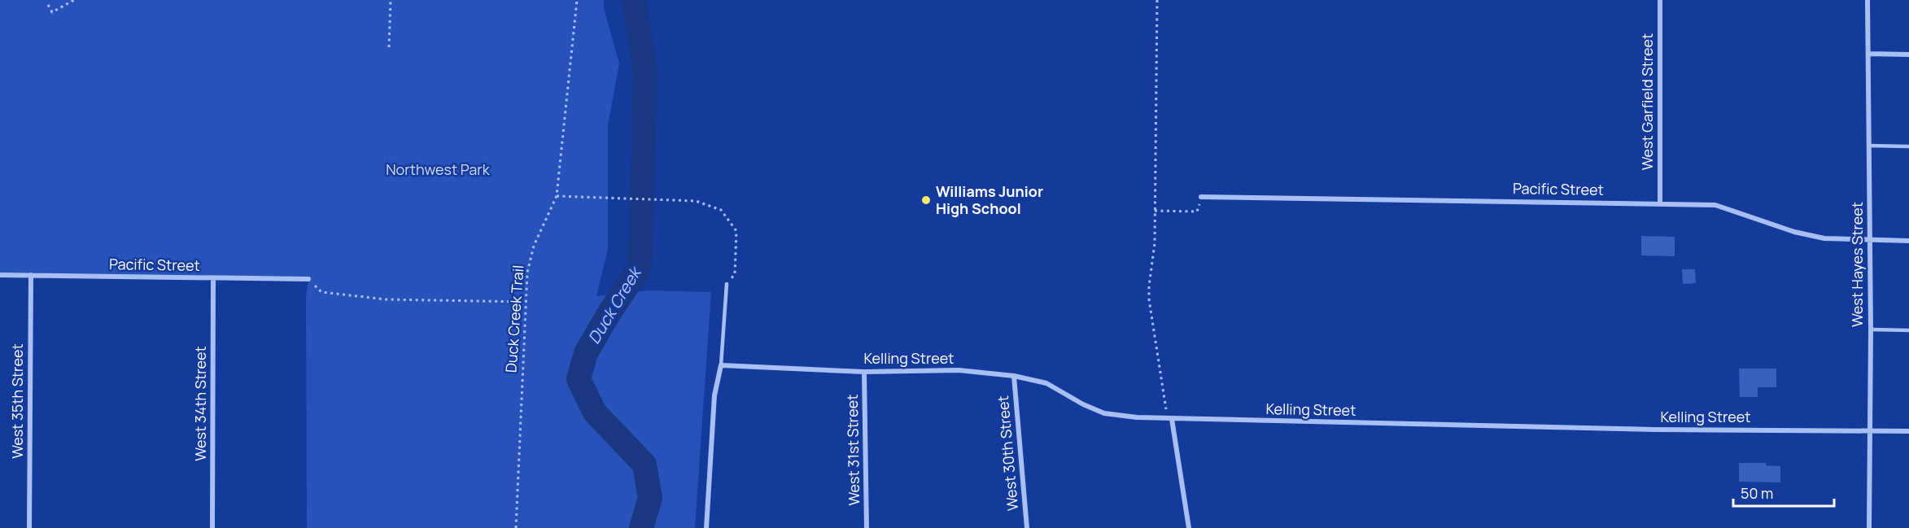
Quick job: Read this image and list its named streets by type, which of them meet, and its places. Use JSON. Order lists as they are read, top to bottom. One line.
{"streets":{"street":["West Garfield Street","Pacific Street","West Hayes Street","Kelling Street","West 35th Street","West 34th Street","West 31st Street","West 30th Street"],"path":["Duck Creek Trail"]},"crossings":[["West Garfield Street","Pacific Street"],["Pacific Street","West Hayes Street"],["Pacific Street","West 35th Street"],["Pacific Street","West 34th Street"],["West Hayes Street","Kelling Street"],["Kelling Street","West 31st Street"],["Kelling Street","West 30th Street"]],"water":["Duck Creek"],"parks":["Northwest Park"],"places":["Williams Junior High School"],"scale_bar":"50 m"}
